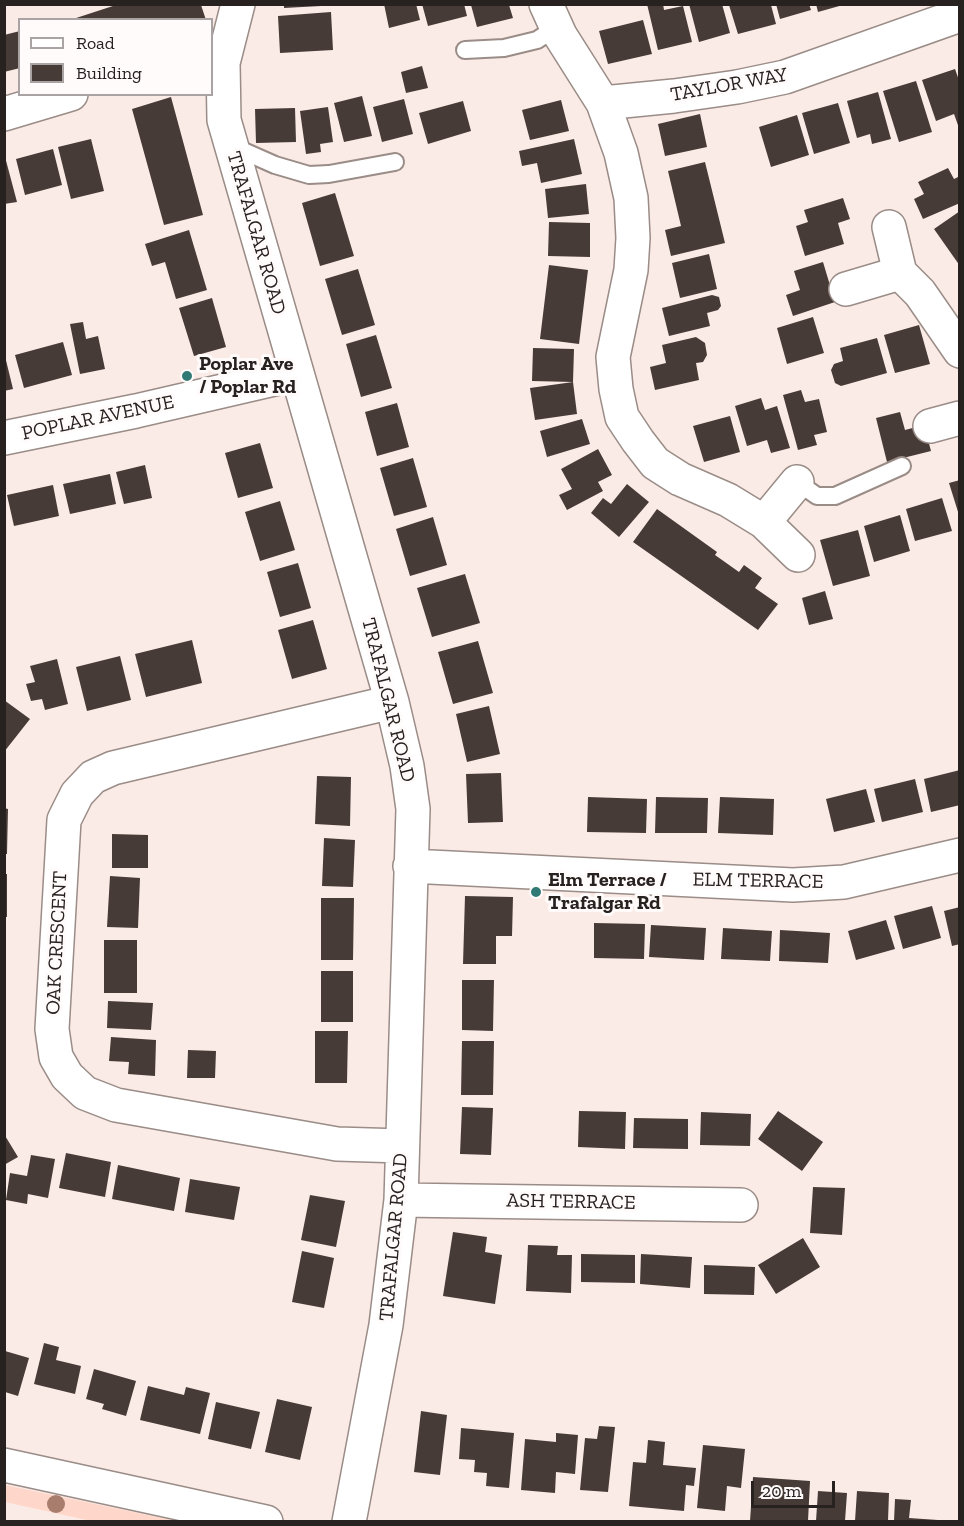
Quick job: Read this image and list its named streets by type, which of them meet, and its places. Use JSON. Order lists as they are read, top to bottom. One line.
{"streets":{"street":["TAYLOR WAY","TRAFALGAR ROAD","POPLAR AVENUE","ELM TERRACE","OAK CRESCENT","ASH TERRACE"]},"crossings":[["TRAFALGAR ROAD","POPLAR AVENUE"],["TRAFALGAR ROAD","ELM TERRACE"],["TRAFALGAR ROAD","OAK CRESCENT"],["TRAFALGAR ROAD","ASH TERRACE"]],"places":["Poplar Ave / Poplar Rd","Elm Terrace / Trafalgar Rd"],"legend":["Road","Building"],"scale_bar":"20 m"}
